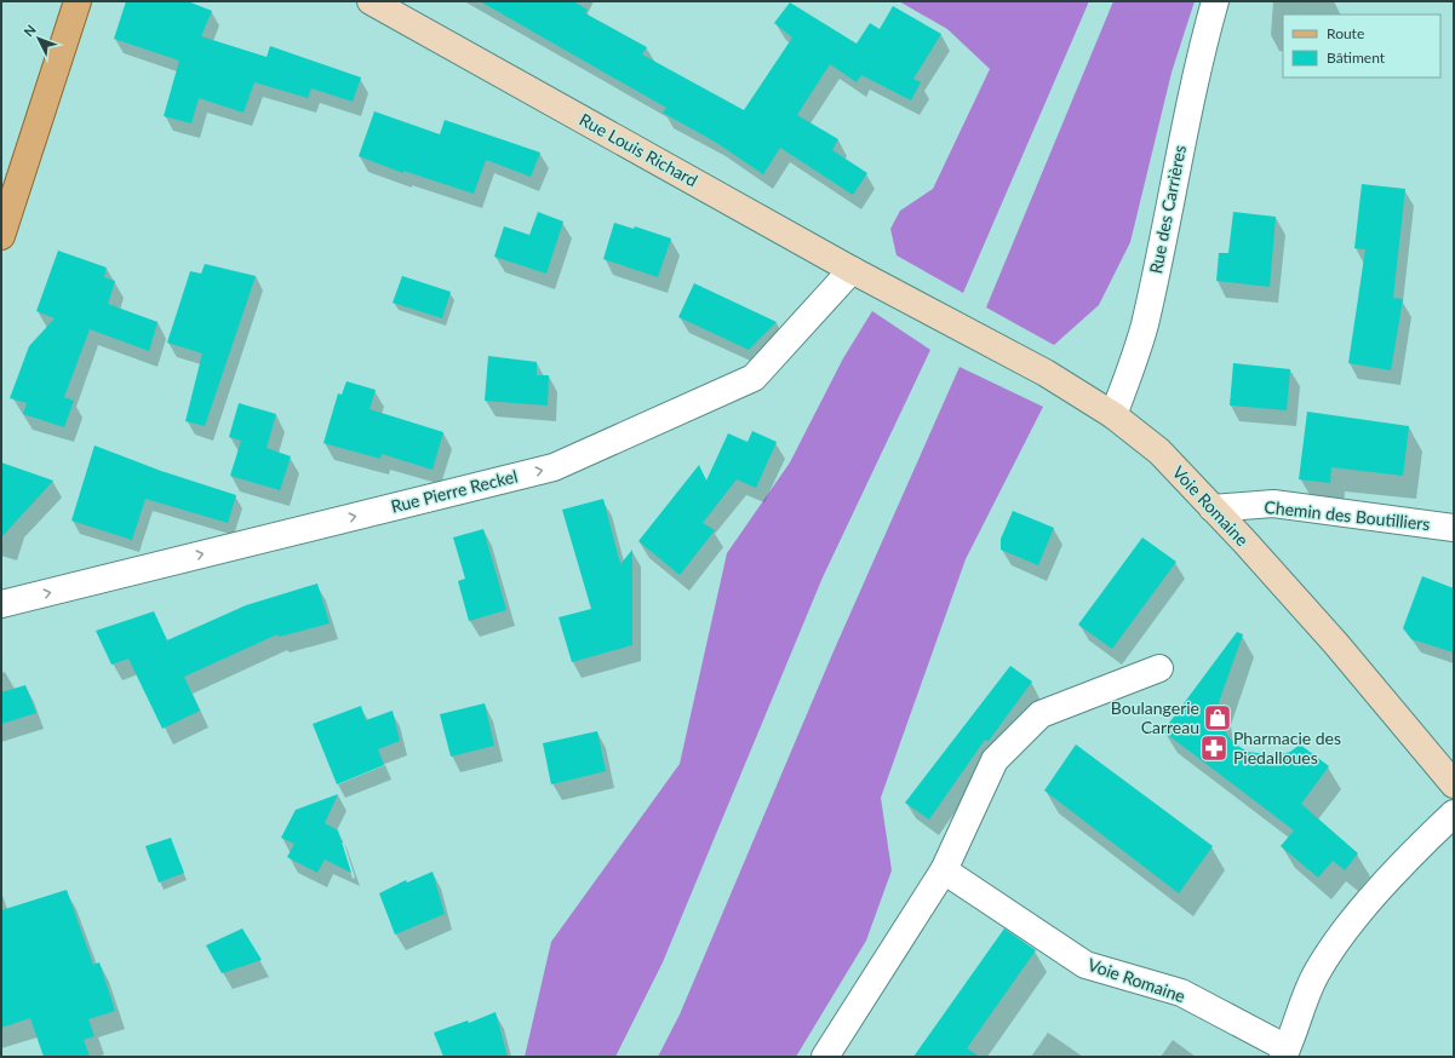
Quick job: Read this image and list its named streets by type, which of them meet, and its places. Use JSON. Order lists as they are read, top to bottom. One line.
{"streets":{"main road":["Rue Louis Richard","Voie Romaine"],"street":["Rue des Carrières","Rue Pierre Reckel","Chemin des Boutilliers"]},"crossings":[["Rue Louis Richard","Rue Pierre Reckel"],["Rue Louis Richard","Voie Romaine"],["Rue des Carrières","Voie Romaine"],["Voie Romaine","Chemin des Boutilliers"]],"one_way":["Rue Pierre Reckel"],"places":{"shop":["Boulangerie Carreau"],"pharmacy":["Pharmacie des Piedalloues"]},"legend":["Route","Bâtiment"],"north":"top left"}
